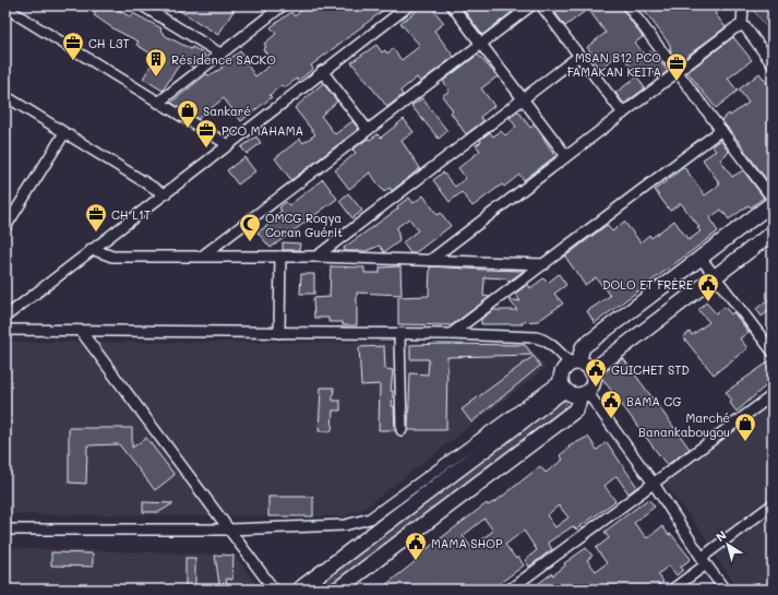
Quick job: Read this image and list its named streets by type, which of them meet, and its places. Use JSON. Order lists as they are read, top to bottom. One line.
{"places":{"office":["CH L3T","MSAN B12 PCO FAMAKAN KEITA","PCO MAHAMA","CH L1T"],"building":["Résidence SACKO"],"shop":["Sankaré","Marché Banankabougou"],"mosque":["OMCG Roqya Coran Guérit"],"public building":["DOLO ET FRÈRE","GUICHET STD","BAMA CG","MAMA SHOP"]},"north":"top left"}
